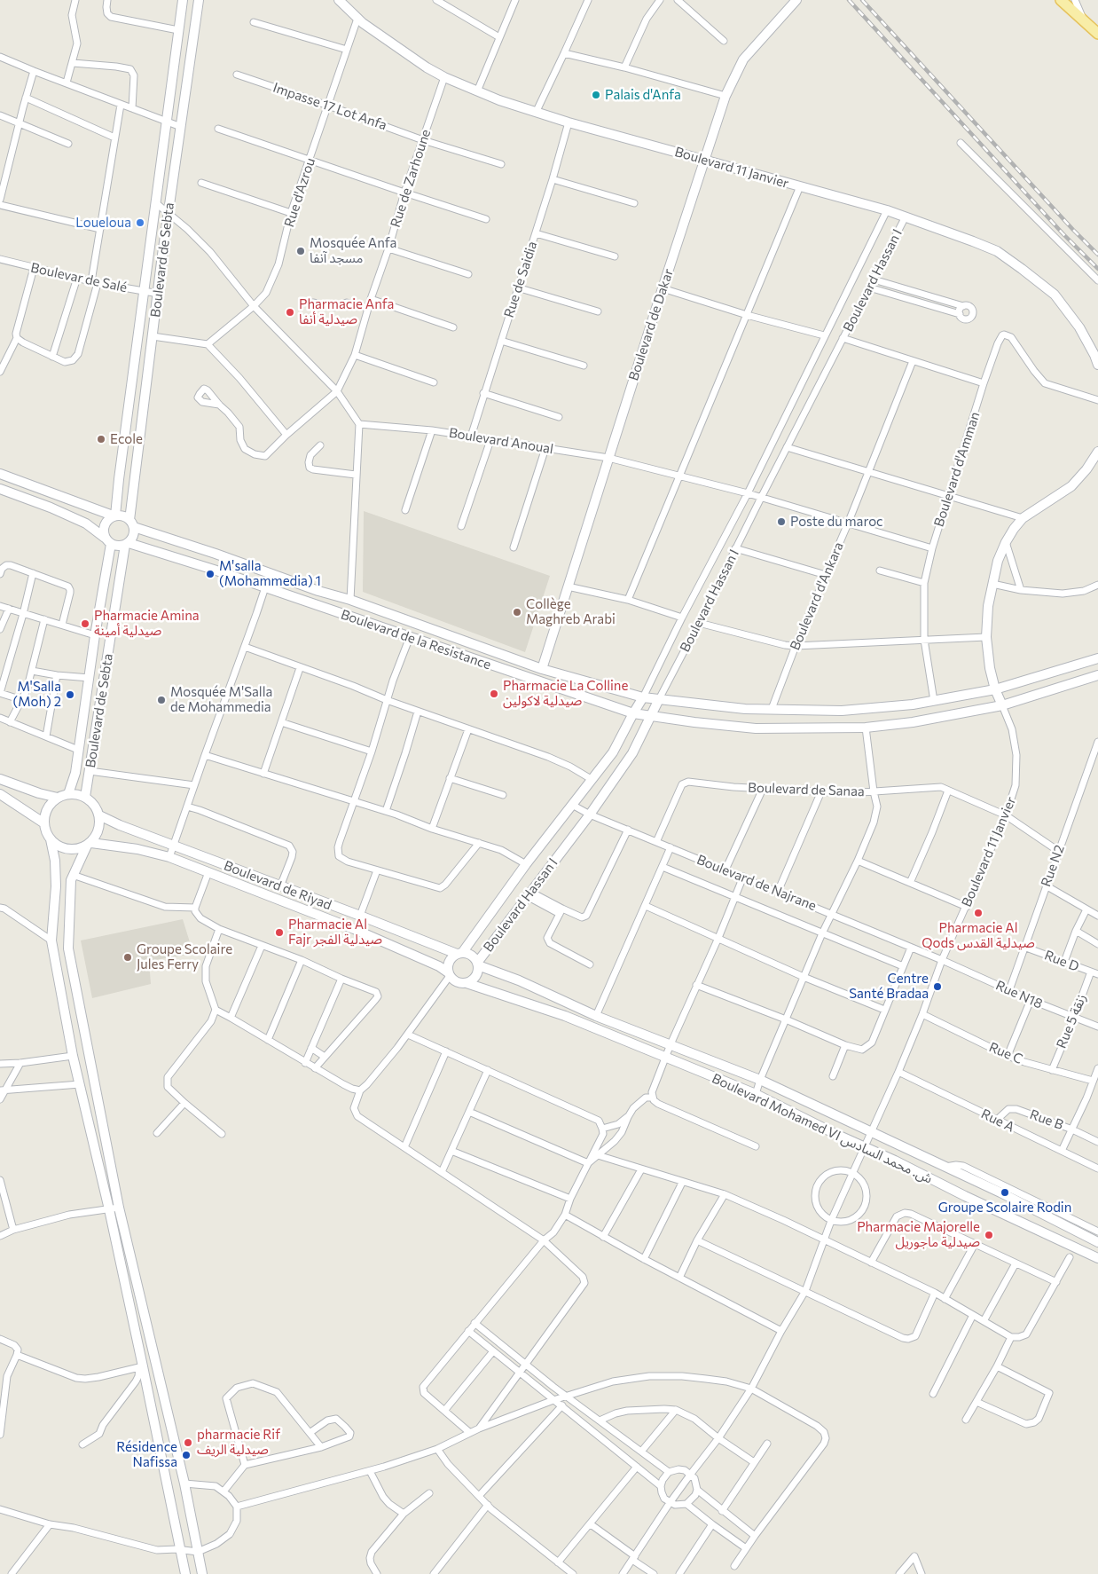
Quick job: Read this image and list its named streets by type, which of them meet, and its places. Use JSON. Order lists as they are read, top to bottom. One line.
{"streets":{"street":["Impasse 17 Lot Anfa","Boulevard 11 Janvier","Rue de Zarhoune","Rue d'Azrou","Boulevard de Sebta","Boulevar de Salé","Rue de Saidia","Boulevard Hassan I","Boulevard de Dakar","Boulevard Anoual","Boulevard d'Amman","Boulevard d'Ankara","Boulevard de la Resistance","Boulevard de Sanaa","Rue N2","Boulevard de Najrane","Boulevard de Riyad","Rue D","Rue N18","Rue 5 زنقة","Rue C","Rue B","Rue A","Boulevard Mohamed VI ش. محمد السادس"]},"crossings":[["Impasse 17 Lot Anfa","Rue de Zarhoune"],["Impasse 17 Lot Anfa","Rue d'Azrou"],["Boulevard 11 Janvier","Rue de Zarhoune"],["Boulevard 11 Janvier","Rue d'Azrou"],["Boulevard 11 Janvier","Rue de Saidia"],["Boulevard 11 Janvier","Boulevard Hassan I"],["Boulevard 11 Janvier","Boulevard de Dakar"],["Boulevard 11 Janvier","Boulevard de la Resistance"],["Boulevard 11 Janvier","Boulevard de Sanaa"],["Boulevard 11 Janvier","Boulevard de Najrane"],["Boulevard 11 Janvier","Rue N18"],["Boulevard 11 Janvier","Rue C"],["Boulevard 11 Janvier","Rue A"],["Boulevard 11 Janvier","Boulevard Mohamed VI ش. محمد السادس"],["Boulevard de Sebta","Boulevar de Salé"],["Boulevard de Sebta","Boulevard de la Resistance"],["Boulevard de Sebta","Boulevard de Riyad"],["Rue de Saidia","Boulevard Anoual"],["Boulevard Hassan I","Boulevard Anoual"],["Boulevard Hassan I","Boulevard de la Resistance"],["Boulevard Hassan I","Boulevard de Najrane"],["Boulevard Hassan I","Boulevard de Riyad"],["Boulevard Hassan I","Boulevard Mohamed VI ش. محمد السادس"],["Boulevard de Dakar","Boulevard Anoual"],["Boulevard de Dakar","Boulevard de la Resistance"],["Boulevard Anoual","Boulevard d'Amman"],["Boulevard Anoual","Boulevard d'Ankara"],["Boulevard d'Amman","Boulevard de la Resistance"],["Boulevard d'Ankara","Boulevard de la Resistance"],["Boulevard de Sanaa","Rue N2"],["Boulevard de Sanaa","Boulevard de Najrane"],["Rue N2","Rue D"],["Rue N2","Rue N18"],["Boulevard de Najrane","Rue N18"],["Boulevard de Riyad","Boulevard Mohamed VI ش. محمد السادس"],["Rue D","Rue 5 زنقة"],["Rue N18","Rue 5 زنقة"],["Rue 5 زنقة","Rue C"],["Rue B","Rue A"]],"places":["Palais d'Anfa","Loueloua","Mosquée Anfa مسجد آنفا","Pharmacie Anfa صيدلية أنفا","Ecole","Poste du maroc","M'salla (Mohammedia) 1","Collège Maghreb Arabi","Pharmacie Amina صيدلية أمينة","Pharmacie La Colline صيدلية لاكولين","M'Salla (Moh) 2","Mosquée M'Salla de Mohammedia","Pharmacie Al Qods صيدلية القدس","Pharmacie Al Fajr صيدلية الفجر","Groupe Scolaire Jules Ferry","Centre Santé Bradaa","Groupe Scolaire Rodin","Pharmacie Majorelle صيدلية ماجوريل","pharmacie Rif صيدلية الريف","Résidence Nafissa"]}
